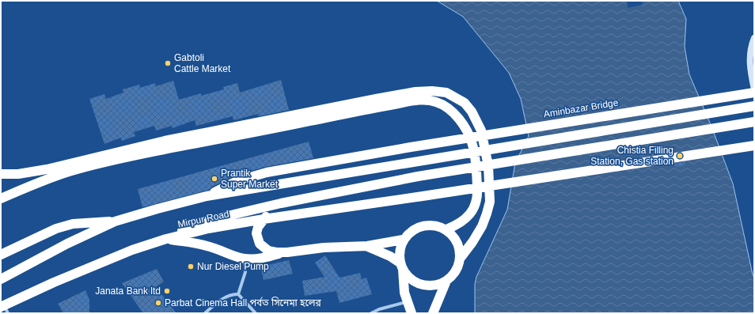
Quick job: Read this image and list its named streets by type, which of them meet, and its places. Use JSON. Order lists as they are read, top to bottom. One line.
{"streets":{"highway":["Aminbazar Bridge","Mirpur Road"]},"places":["Gabtoli Cattle Market","Chistia Filling Station, Gas station","Prantik Super Market","Nur Diesel Pump","Janata Bank ltd","Parbat Cinema Hall পর্বত সিনেমা হলের"]}
